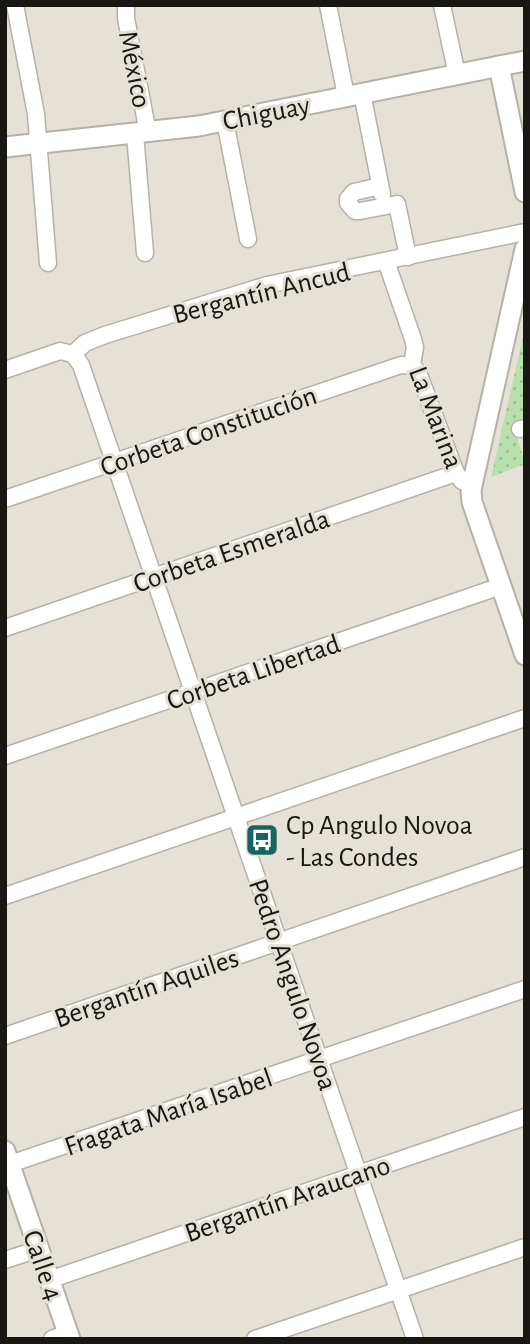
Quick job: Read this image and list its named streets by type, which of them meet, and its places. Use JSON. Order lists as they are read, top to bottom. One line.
{"streets":{"street":["México","Chiguay","Bergantín Ancud","La Marina","Corbeta Constitución","Corbeta Esmeralda","Corbeta Libertad","Pedro Angulo Novoa","Bergantín Aquiles","Fragata María Isabel","Bergantín Araucano","Calle 4"]},"crossings":[["México","Chiguay"],["Bergantín Ancud","La Marina"],["Bergantín Ancud","Pedro Angulo Novoa"],["La Marina","Corbeta Constitución"],["La Marina","Corbeta Esmeralda"],["La Marina","Corbeta Libertad"],["Corbeta Constitución","Pedro Angulo Novoa"],["Corbeta Esmeralda","Pedro Angulo Novoa"],["Corbeta Libertad","Pedro Angulo Novoa"],["Pedro Angulo Novoa","Bergantín Aquiles"],["Pedro Angulo Novoa","Fragata María Isabel"],["Pedro Angulo Novoa","Bergantín Araucano"],["Fragata María Isabel","Calle 4"],["Bergantín Araucano","Calle 4"]],"places":{"bus stop":["Cp Angulo Novoa - Las Condes"]}}
